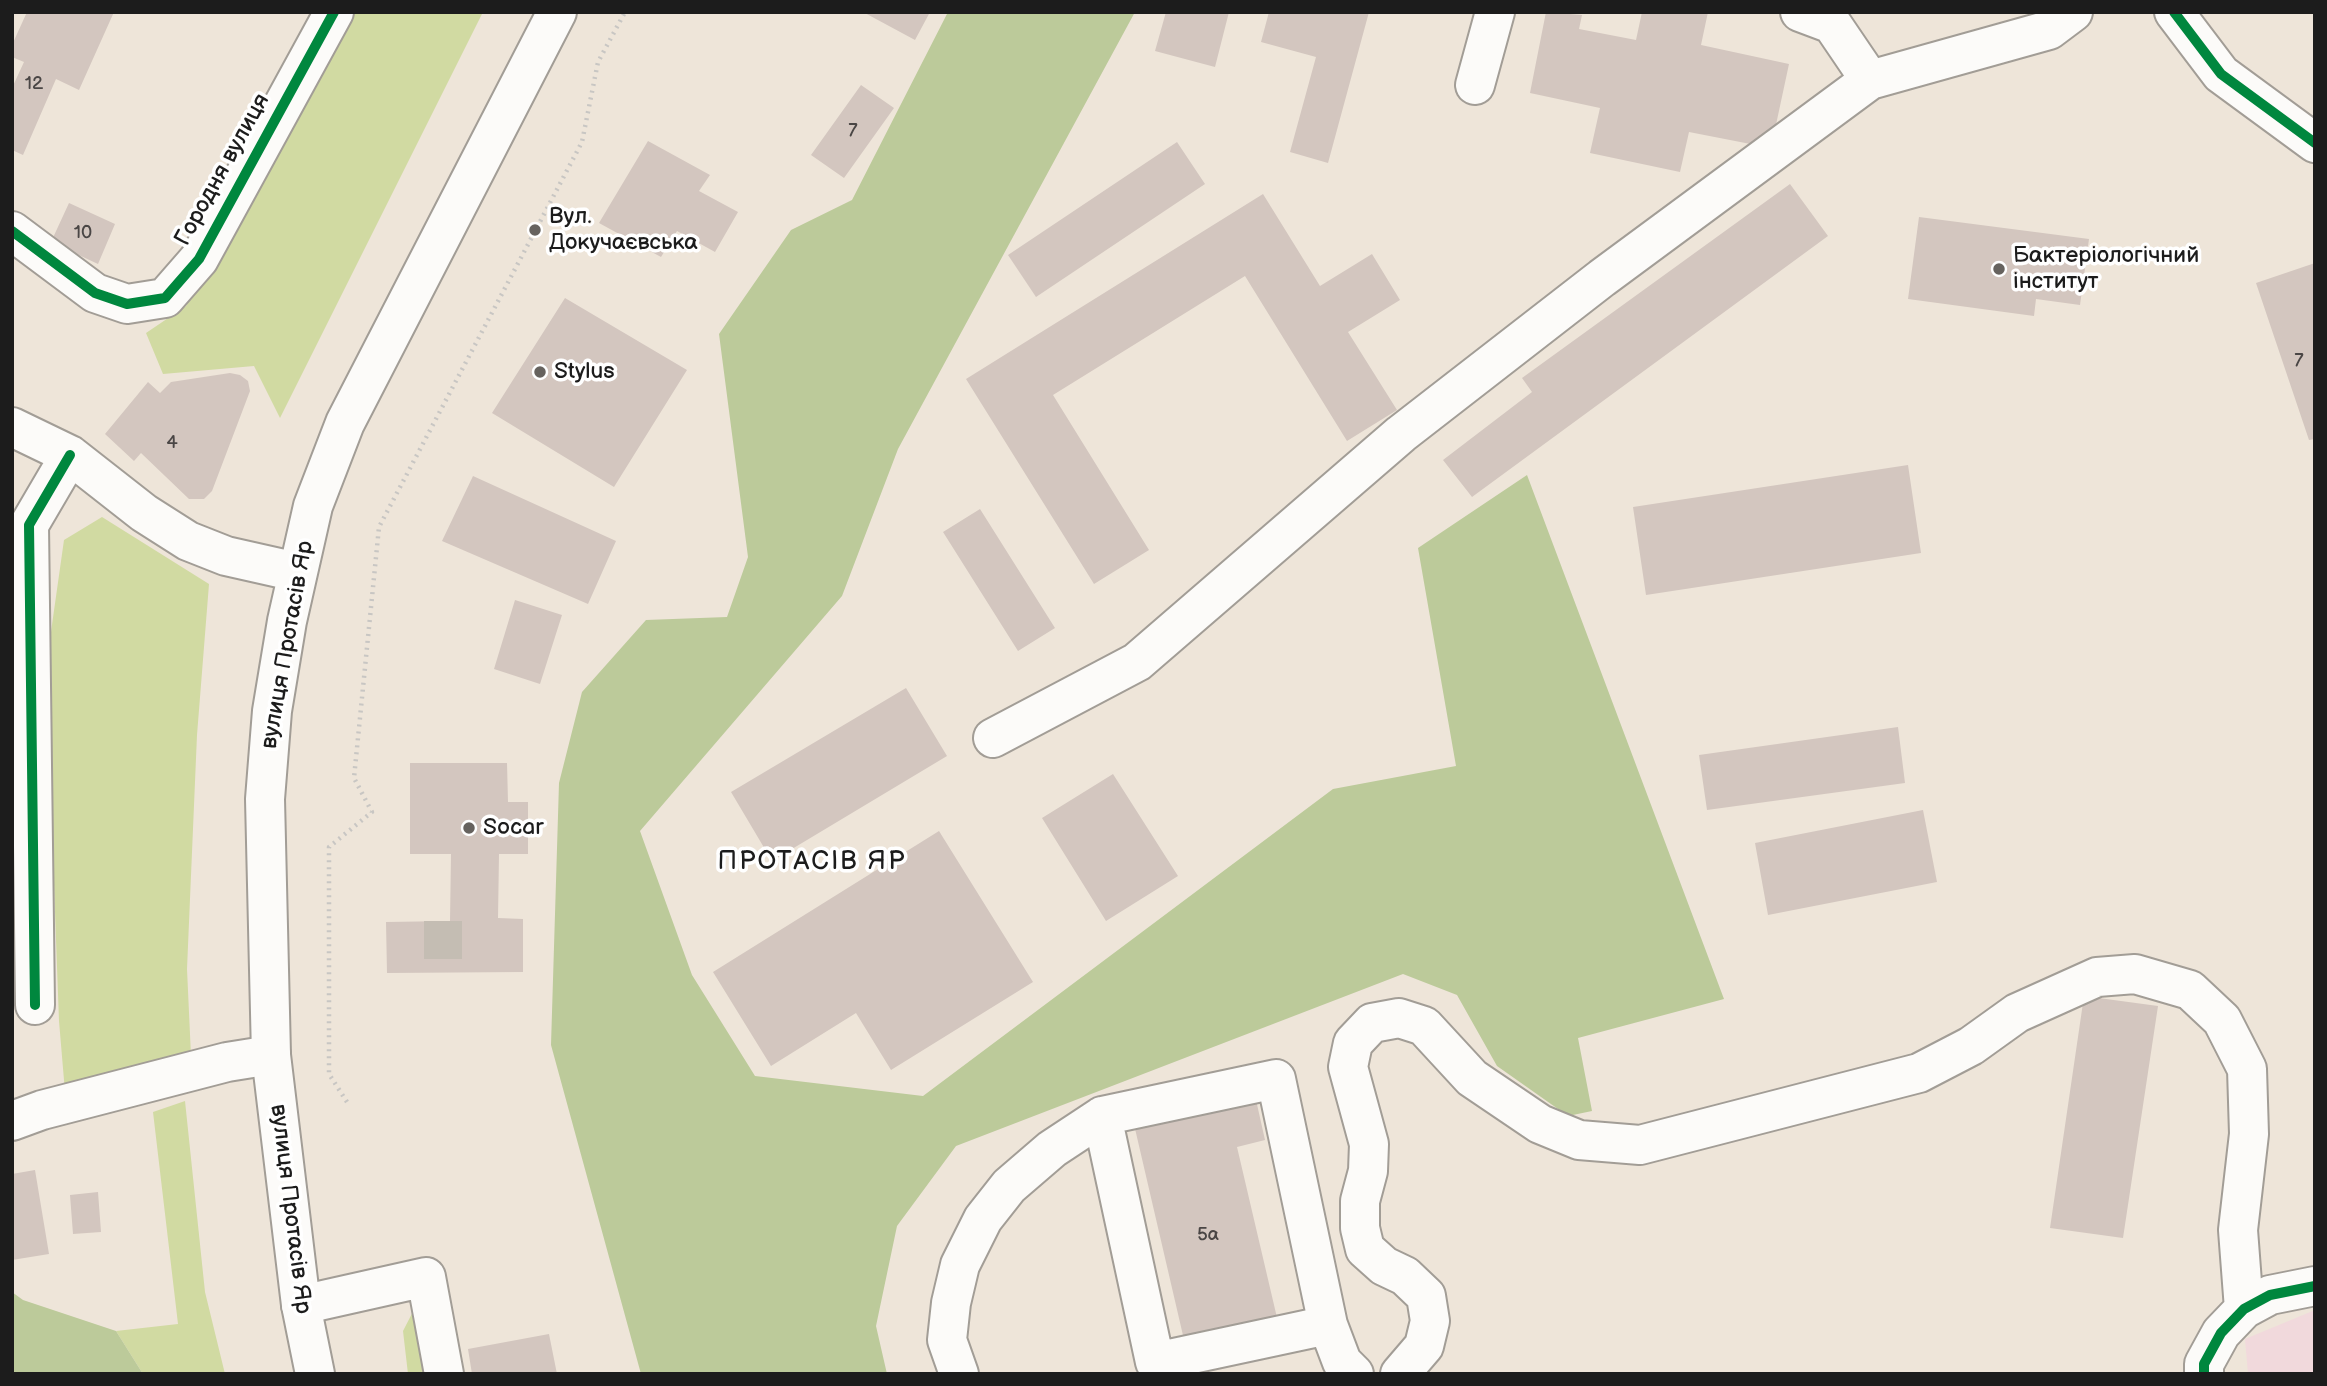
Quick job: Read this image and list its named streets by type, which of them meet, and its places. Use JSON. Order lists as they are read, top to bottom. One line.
{"streets":{"street":["Городня вулиця","вулиця Протасів Яр"]},"districts":["ПРОТАСІВ ЯР"],"places":["Вул. Докучаєвська","Бактеріологічний інститут","Stylus","Socar"],"house_numbers":["12","7","10","7","4","5а"]}
